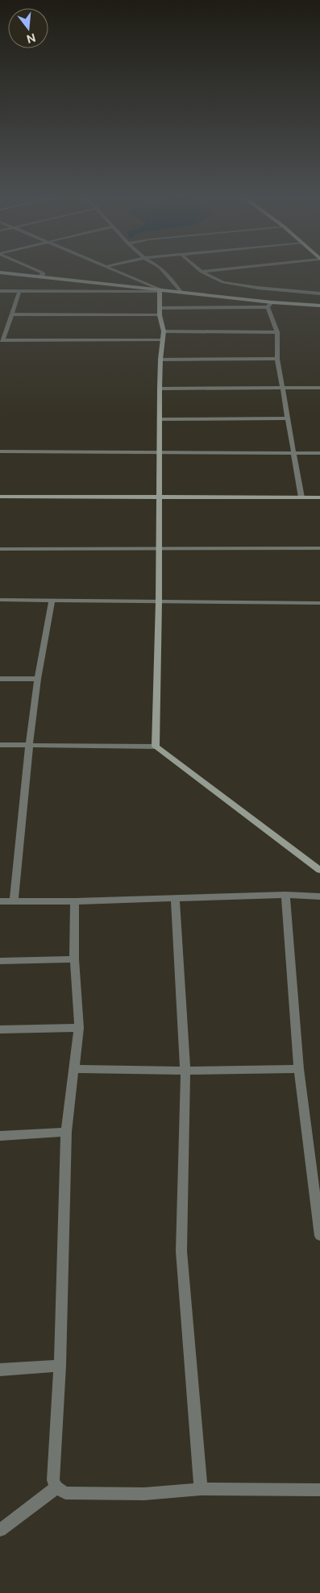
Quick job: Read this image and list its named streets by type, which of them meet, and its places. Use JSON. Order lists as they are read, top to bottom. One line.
{"north":"bottom"}
